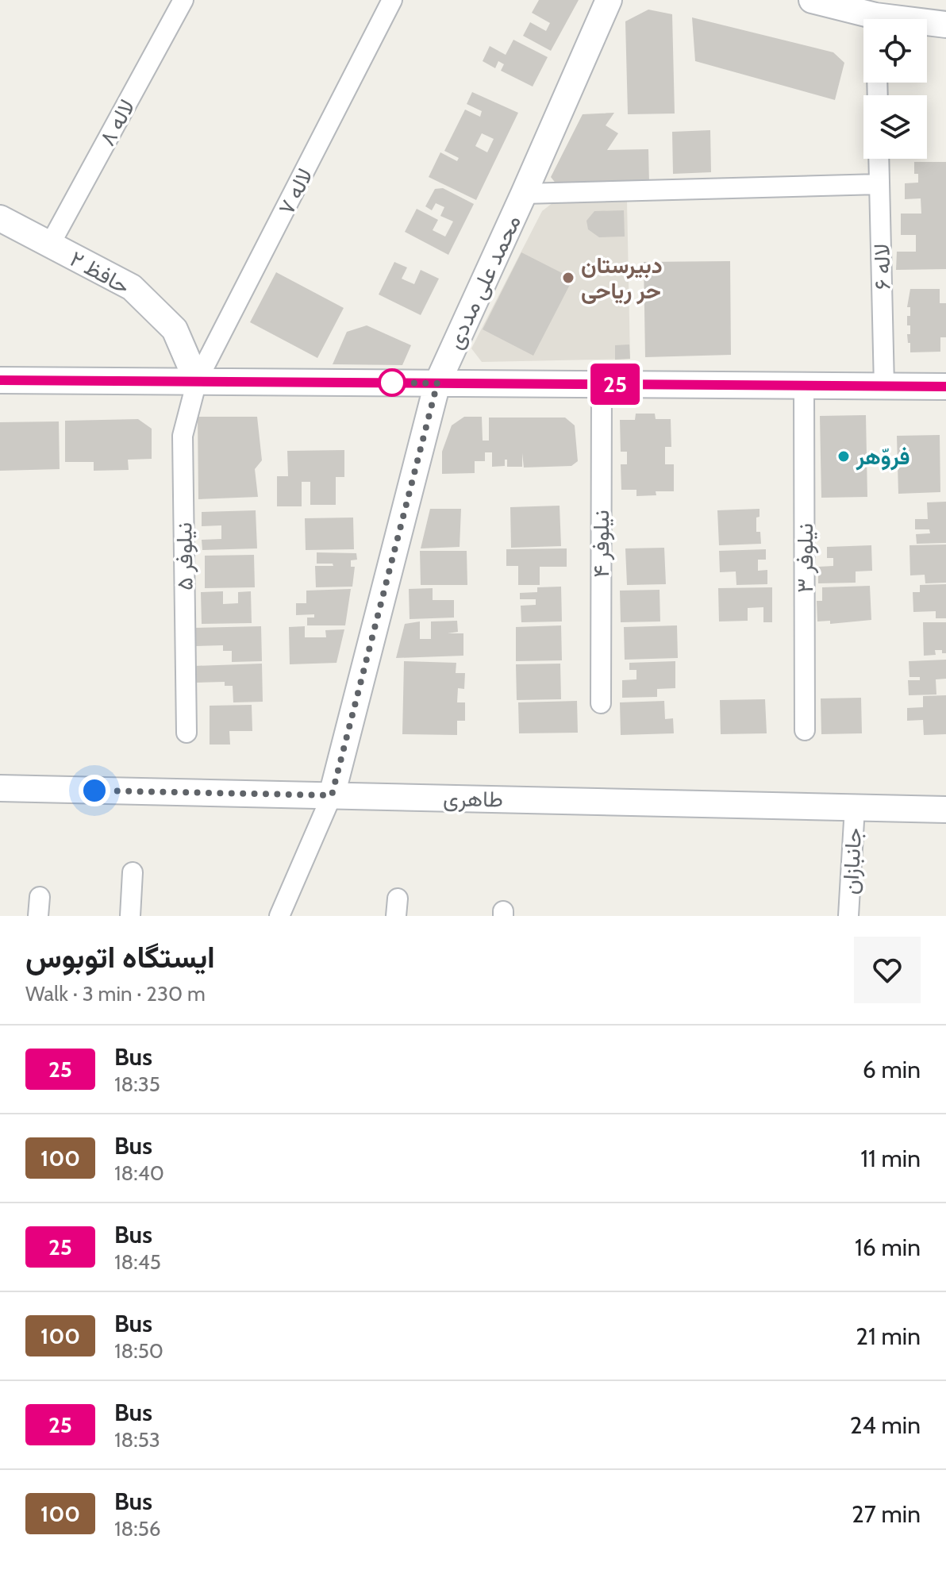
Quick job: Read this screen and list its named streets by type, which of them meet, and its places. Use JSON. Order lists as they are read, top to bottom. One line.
{"streets":{"street":["لاله ۸","لاله ۷","لاله ۶","حافظ ۲","محمد علی مددی","نیلوفر ۴","نیلوفر ۵","نیلوفر ۳","طاهری","جانبازان"]},"crossings":[["لاله ۸","حافظ ۲"],["لاله ۷","حافظ ۲"],["لاله ۷","نیلوفر ۵"],["حافظ ۲","نیلوفر ۵"],["محمد علی مددی","طاهری"],["طاهری","جانبازان"]],"places":["دبیرستان حر ریاحی","فروّهر"],"lines":["bus line 25"],"page":{"on_map":"25","heading":["ایستگاه اتوبوس","Walk · 3 min · 230 m"],"list":[{"mark":"25","name":"Bus","note":"18:35","value":"6 min"},{"mark":"100","name":"Bus","note":"18:40","value":"11 min"},{"mark":"25","name":"Bus","note":"18:45","value":"16 min"},{"mark":"100","name":"Bus","note":"18:50","value":"21 min"},{"mark":"25","name":"Bus","note":"18:53","value":"24 min"},{"mark":"100","name":"Bus","note":"18:56","value":"27 min"}]}}
